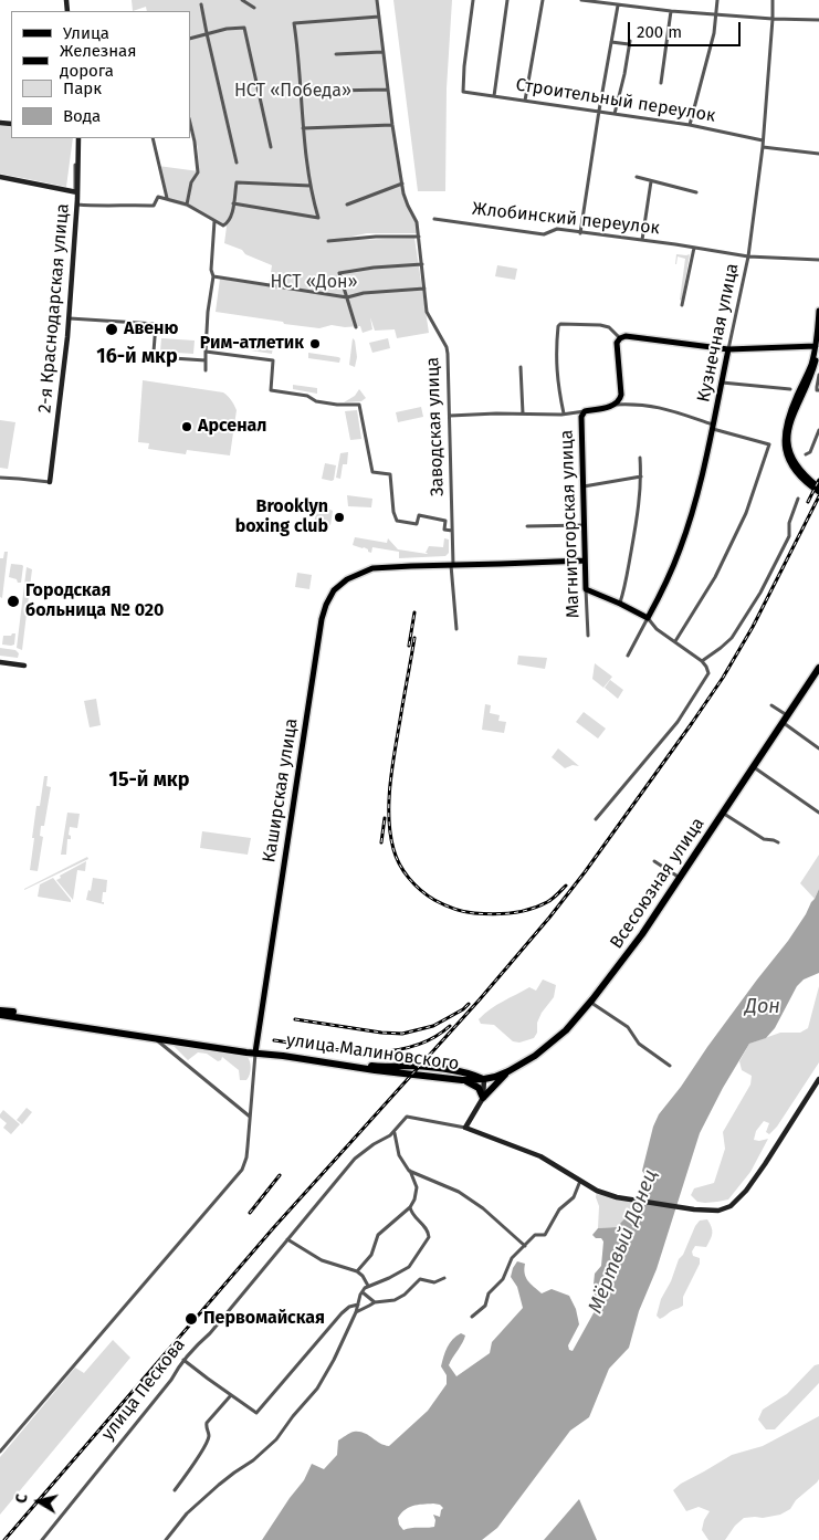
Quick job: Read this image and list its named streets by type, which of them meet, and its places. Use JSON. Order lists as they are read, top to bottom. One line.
{"streets":{"highway":["Всесоюзная улица","улица Малиновского"],"main road":["Кузнечная улица","Магнитогорская улица","Каширская улица"],"street":["Строительный переулок","Жлобинский переулок","2-я Краснодарская улица","Заводская улица","улица Пескова"]},"crossings":[["Строительный переулок","Кузнечная улица"],["Жлобинский переулок","Кузнечная улица"],["Заводская улица","Каширская улица"],["Магнитогорская улица","Каширская улица"],["Каширская улица","улица Малиновского"],["Всесоюзная улица","улица Малиновского"]],"districts":["16-й мкр","15-й мкр"],"water":["Дон","Мёртвый Донец"],"parks":["НСТ «Победа»","НСТ «Дон»"],"places":["Авеню","Рим-атлетик","Арсенал","Brooklyn boxing club","Городская больница № 020","Первомайская"],"legend":["Улица","Железная дорога","Парк","Вода"],"scale_bar":"200 m","north":"left"}
